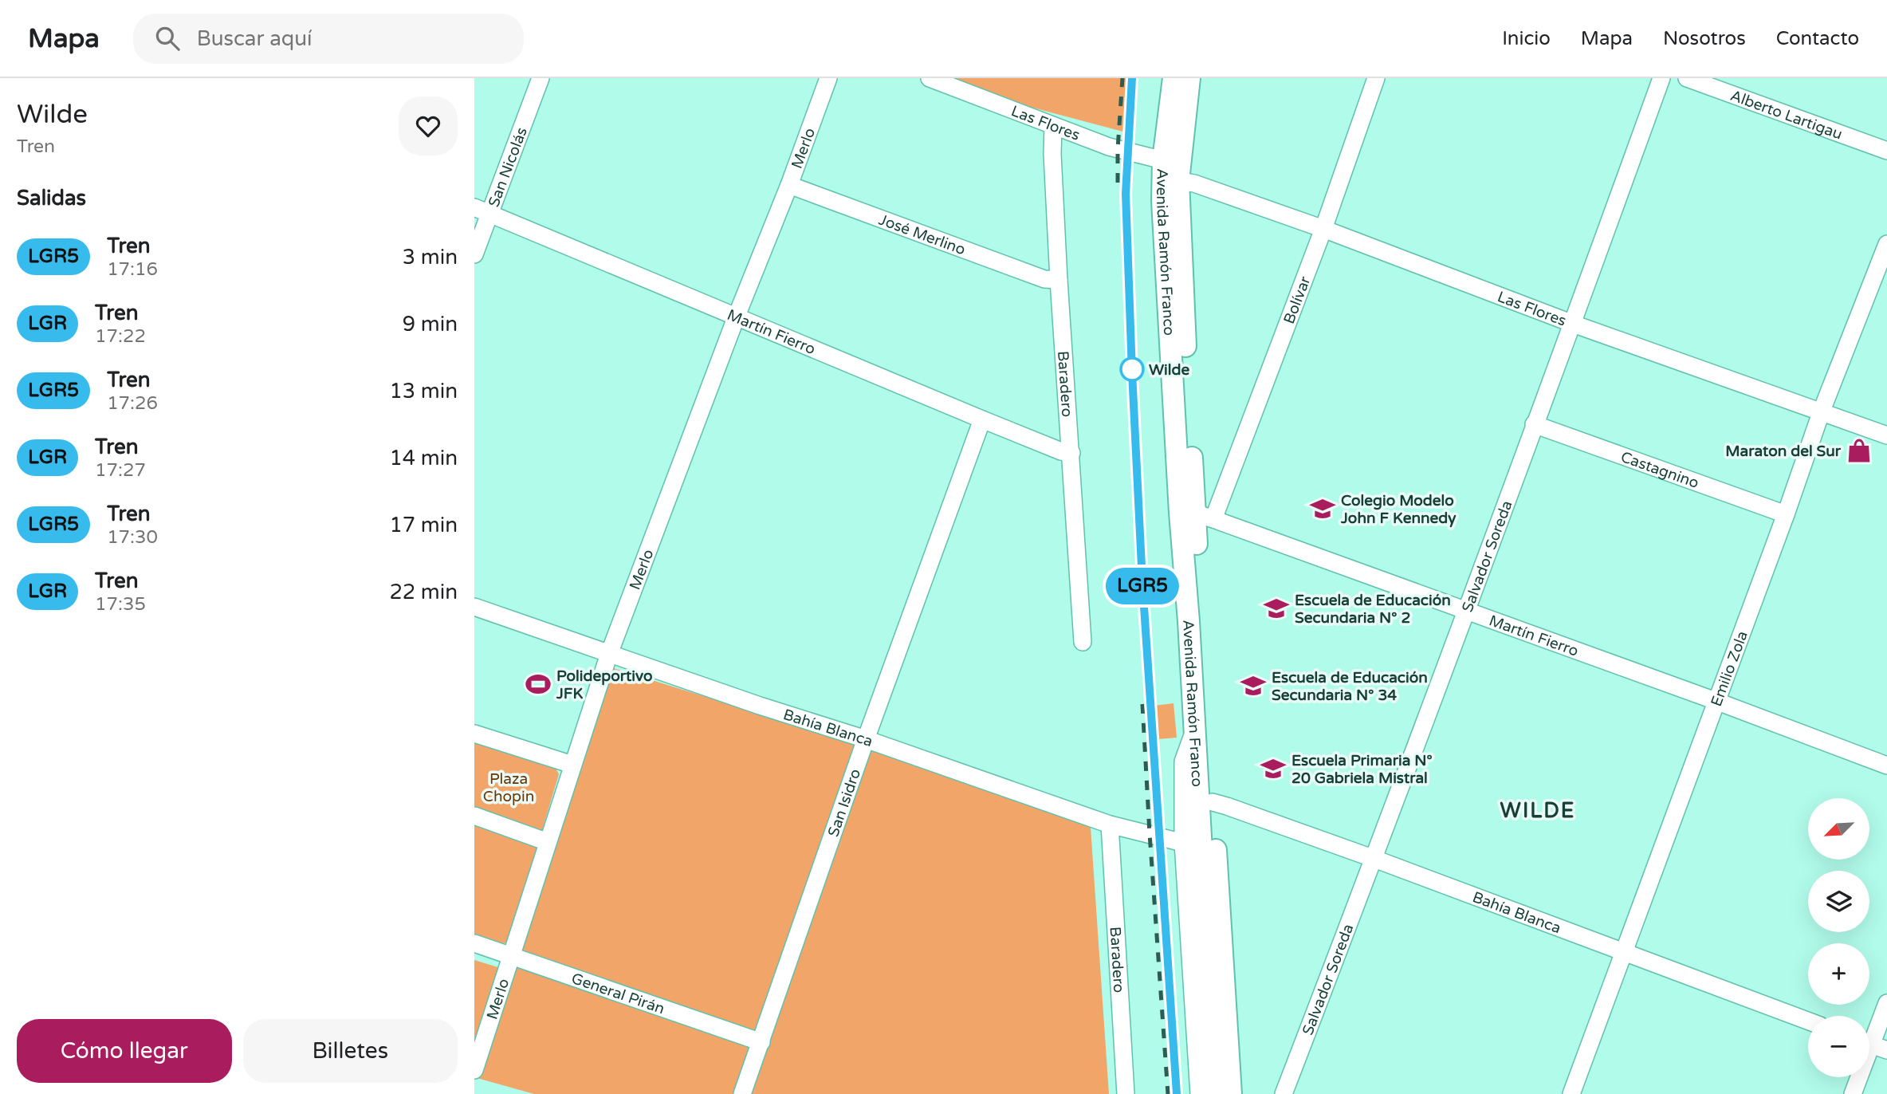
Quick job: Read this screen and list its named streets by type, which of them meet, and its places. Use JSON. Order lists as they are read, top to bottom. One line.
{"streets":{"main road":["Avenida Ramón Franco"],"street":["Alberto Lartigau","Las Flores","Merlo","San Nicolás","José Merlino","Bolívar","Martín Fierro","Baradero","Castagnino","Salvador Soreda","Emilio Zola","Bahía Blanca","San Isidro","General Pirán"]},"crossings":[["Las Flores","Avenida Ramón Franco"],["Las Flores","Bolívar"],["Las Flores","Baradero"],["Las Flores","Salvador Soreda"],["Las Flores","Emilio Zola"],["Merlo","José Merlino"],["Merlo","Martín Fierro"],["Merlo","Bahía Blanca"],["Merlo","General Pirán"],["San Nicolás","Martín Fierro"],["José Merlino","Baradero"],["Avenida Ramón Franco","Bolívar"],["Avenida Ramón Franco","Martín Fierro"],["Avenida Ramón Franco","Bahía Blanca"],["Bolívar","Martín Fierro"],["Martín Fierro","Baradero"],["Martín Fierro","Salvador Soreda"],["Martín Fierro","Emilio Zola"],["Martín Fierro","San Isidro"],["Baradero","Bahía Blanca"],["Castagnino","Salvador Soreda"],["Castagnino","Emilio Zola"],["Salvador Soreda","Bahía Blanca"],["Emilio Zola","Bahía Blanca"],["Bahía Blanca","San Isidro"],["San Isidro","General Pirán"]],"districts":["WILDE"],"parks":["Plaza Chopin"],"places":{"other":["Wilde"],"shop":["Maraton del Sur"],"school or university":["Colegio Modelo John F Kennedy","Escuela de Educación Secundaria N° 2","Escuela de Educación Secundaria N° 34","Escuela Primaria N° 20 Gabriela Mistral"],"sports":["Polideportivo JFK"]},"north":"bottom left","page":{"header":"Mapa","search":"Buscar aquí","nav":["Inicio","Mapa","Nosotros","Contacto"],"heading":[["Wilde","Tren"],"Salidas"],"on_map":"LGR5","list":[{"mark":"LGR5","name":"Tren","note":"17:16","value":"3 min"},{"mark":"LGR","name":"Tren","note":"17:22","value":"9 min"},{"mark":"LGR5","name":"Tren","note":"17:26","value":"13 min"},{"mark":"LGR","name":"Tren","note":"17:27","value":"14 min"},{"mark":"LGR5","name":"Tren","note":"17:30","value":"17 min"},{"mark":"LGR","name":"Tren","note":"17:35","value":"22 min"}],"map_buttons":["+","−"],"buttons":["Cómo llegar","Billetes"]}}
